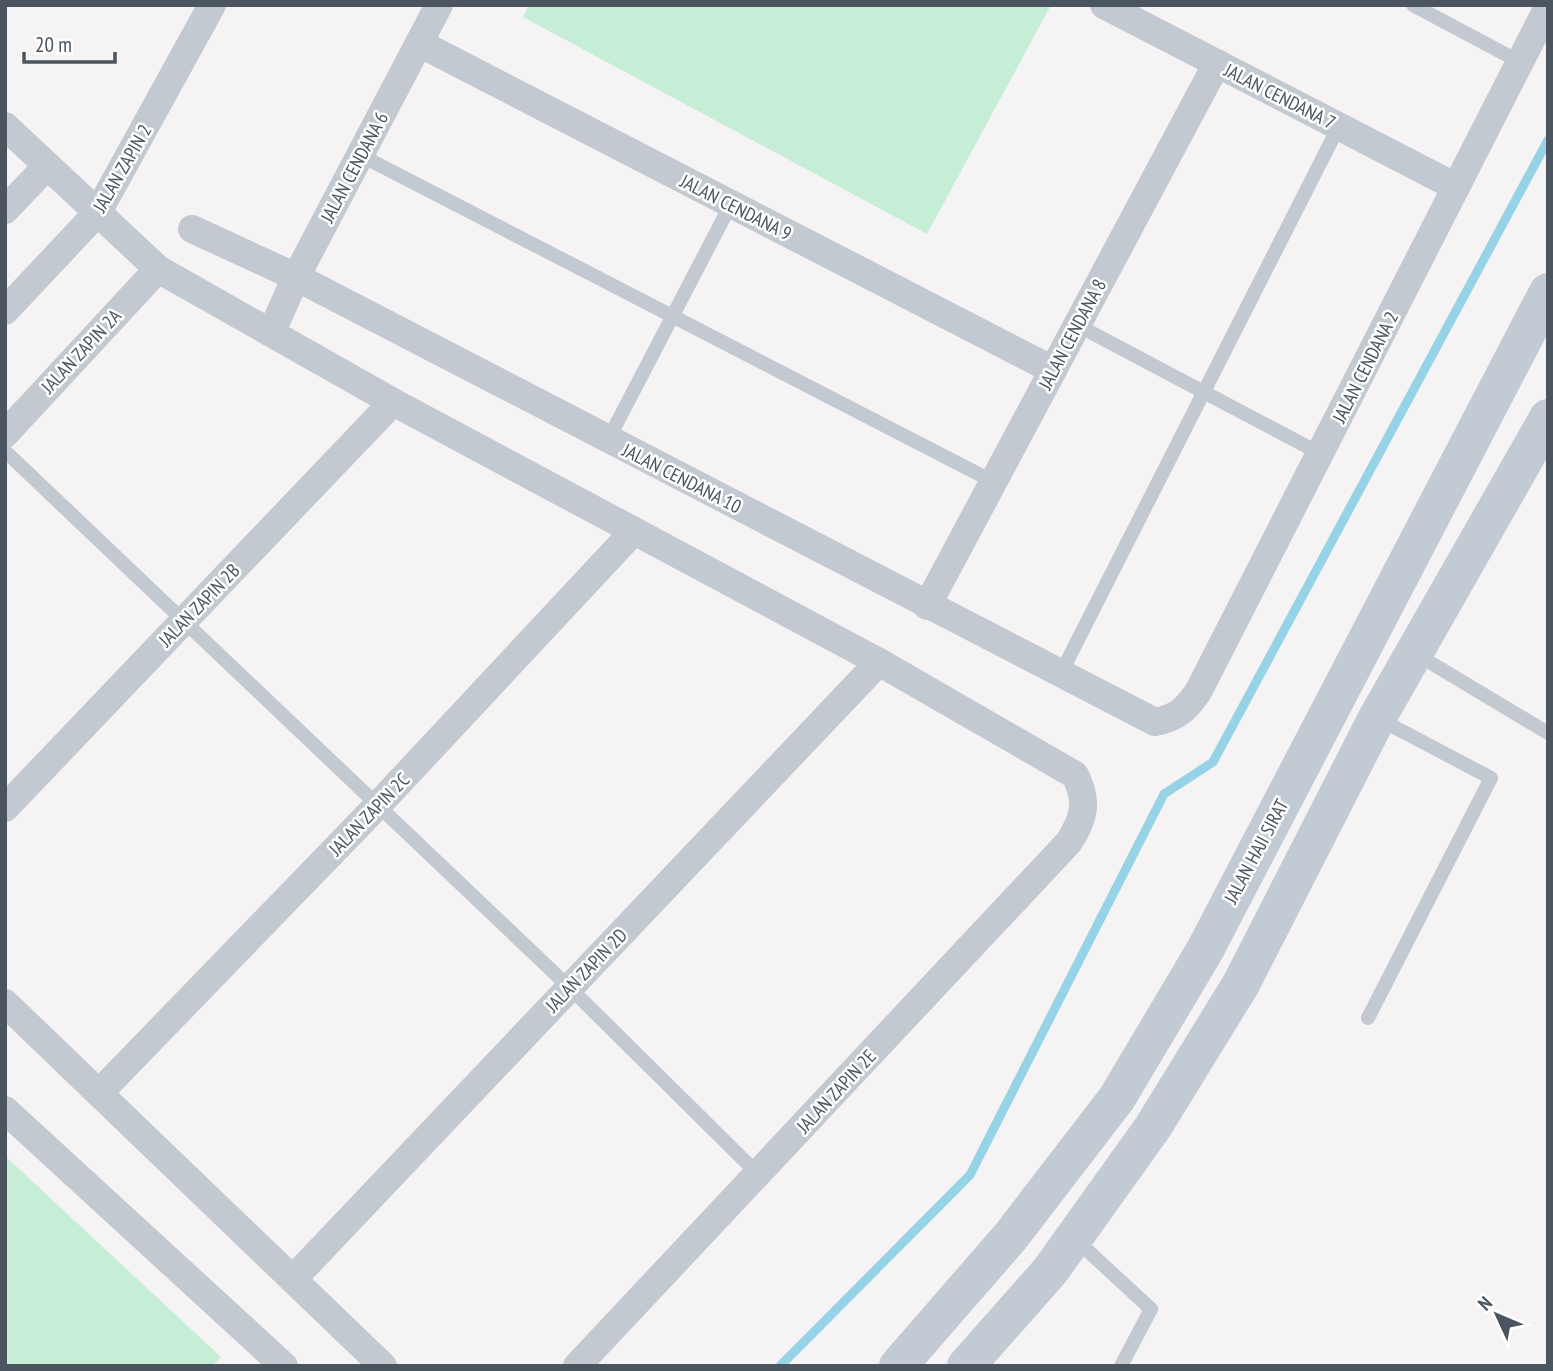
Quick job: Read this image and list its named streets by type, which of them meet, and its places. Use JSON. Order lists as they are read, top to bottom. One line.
{"streets":{"main road":["JALAN HAJI SIRAT"],"street":["JALAN CENDANA 7","JALAN CENDANA 6","JALAN ZAPIN 2","JALAN CENDANA 9","JALAN CENDANA 8","JALAN ZAPIN 2A","JALAN CENDANA 2","JALAN CENDANA 10","JALAN ZAPIN 2B","JALAN ZAPIN 2C","JALAN ZAPIN 2D","JALAN ZAPIN 2E"]},"crossings":[["JALAN CENDANA 7","JALAN CENDANA 8"],["JALAN CENDANA 7","JALAN CENDANA 2"],["JALAN CENDANA 6","JALAN CENDANA 9"],["JALAN CENDANA 6","JALAN CENDANA 10"],["JALAN CENDANA 9","JALAN CENDANA 8"],["JALAN CENDANA 8","JALAN CENDANA 10"],["JALAN CENDANA 2","JALAN CENDANA 10"],["JALAN ZAPIN 2D","JALAN ZAPIN 2E"]],"scale_bar":"20 m","north":"top left"}
